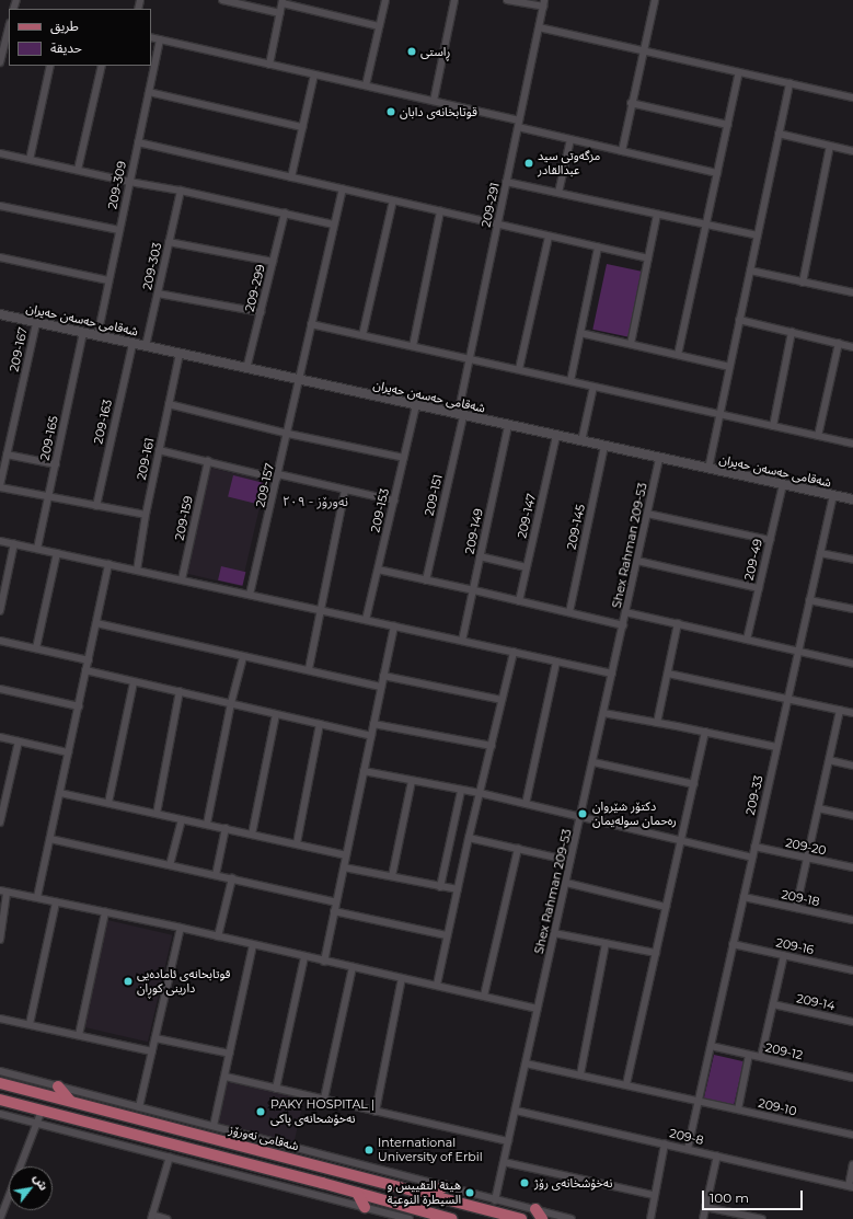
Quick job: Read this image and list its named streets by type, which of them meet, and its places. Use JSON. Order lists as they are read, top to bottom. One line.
{"streets":{"main road":["شەقامی نەورۆز"],"street":["209-309","209-291","209-303","209-299","شەقامی حەسەن حەیران","209-167","209-163","209-165","209-161","209-157","209-151","209-153","209-147","209-159","209-145","209-149","Shex Rahman 209-53","209-49","209-33","209-20","209-18","209-16","209-14","209-12","209-10","209-8"]},"crossings":[["209-309","شەقامی حەسەن حەیران"],["209-291","شەقامی حەسەن حەیران"],["209-291","209-151"],["209-303","شەقامی حەسەن حەیران"],["209-299","شەقامی حەسەن حەیران"],["شەقامی حەسەن حەیران","209-167"],["شەقامی حەسەن حەیران","209-163"],["شەقامی حەسەن حەیران","209-165"],["شەقامی حەسەن حەیران","209-161"],["شەقامی حەسەن حەیران","209-157"],["شەقامی حەسەن حەیران","209-151"],["شەقامی حەسەن حەیران","209-153"],["شەقامی حەسەن حەیران","209-147"],["شەقامی حەسەن حەیران","209-145"],["شەقامی حەسەن حەیران","209-149"],["شەقامی حەسەن حەیران","Shex Rahman 209-53"],["شەقامی حەسەن حەیران","209-49"],["شەقامی حەسەن حەیران","209-33"],["Shex Rahman 209-53","209-10"],["Shex Rahman 209-53","209-8"],["209-33","209-20"],["209-33","209-18"],["209-33","209-16"],["209-33","209-12"],["209-33","209-10"],["209-33","209-8"]],"districts":["نەورۆز - ٢٠٩"],"places":["ڕاستی","قوتابخانەی دابان","مزگەوتی سید عبدالقادر","دکتۆر شێروان رەحمان سولەیمان","قوتابخانەی ئامادەیی دارینی کوڕان","PAKY HOSPITAL | نەخۆشخانەی پاکی","International University of Erbil","نەخۆشخانەی رۆژ","هيئة التقييس و السيطرة النوعية"],"legend":["طريق","حديقة"],"scale_bar":"100 m","north":"top right"}
